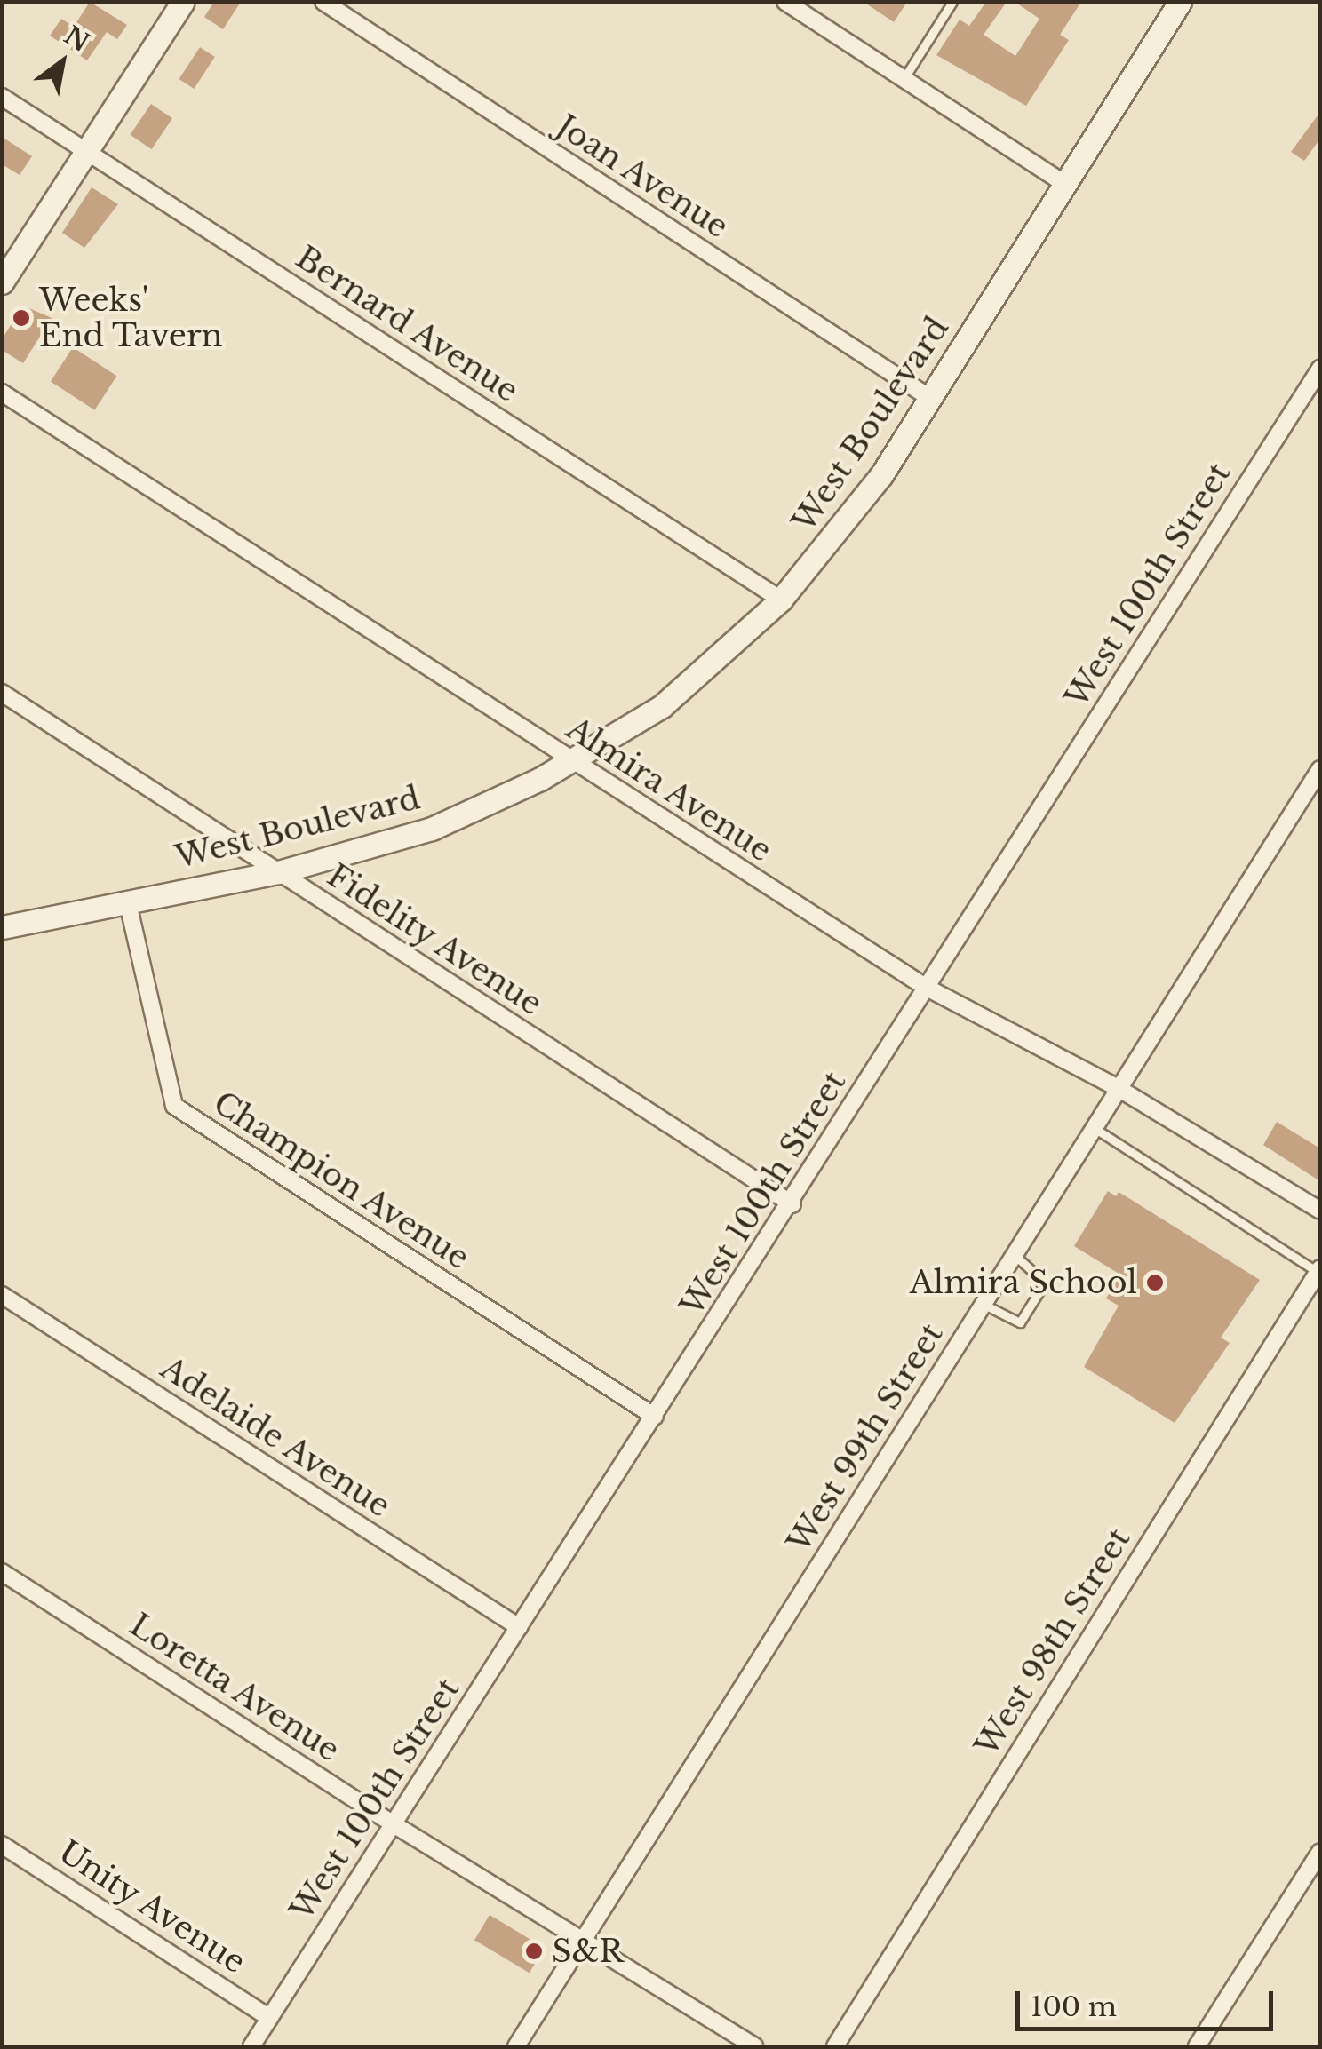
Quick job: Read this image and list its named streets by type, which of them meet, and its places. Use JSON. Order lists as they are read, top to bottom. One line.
{"streets":{"street":["Joan Avenue","Bernard Avenue","West Boulevard","West 100th Street","Almira Avenue","Fidelity Avenue","Champion Avenue","Adelaide Avenue","West 99th Street","West 98th Street","Loretta Avenue","Unity Avenue"]},"crossings":[["Joan Avenue","West Boulevard"],["Bernard Avenue","West Boulevard"],["West Boulevard","Almira Avenue"],["West Boulevard","Fidelity Avenue"],["West Boulevard","Champion Avenue"],["West 100th Street","Almira Avenue"],["West 100th Street","Fidelity Avenue"],["West 100th Street","Champion Avenue"],["West 100th Street","Adelaide Avenue"],["West 100th Street","Loretta Avenue"],["West 100th Street","Unity Avenue"],["Almira Avenue","West 99th Street"],["West 99th Street","Loretta Avenue"]],"places":["Weeks' End Tavern","Almira School","S&R"],"scale_bar":"100 m","north":"top right"}
